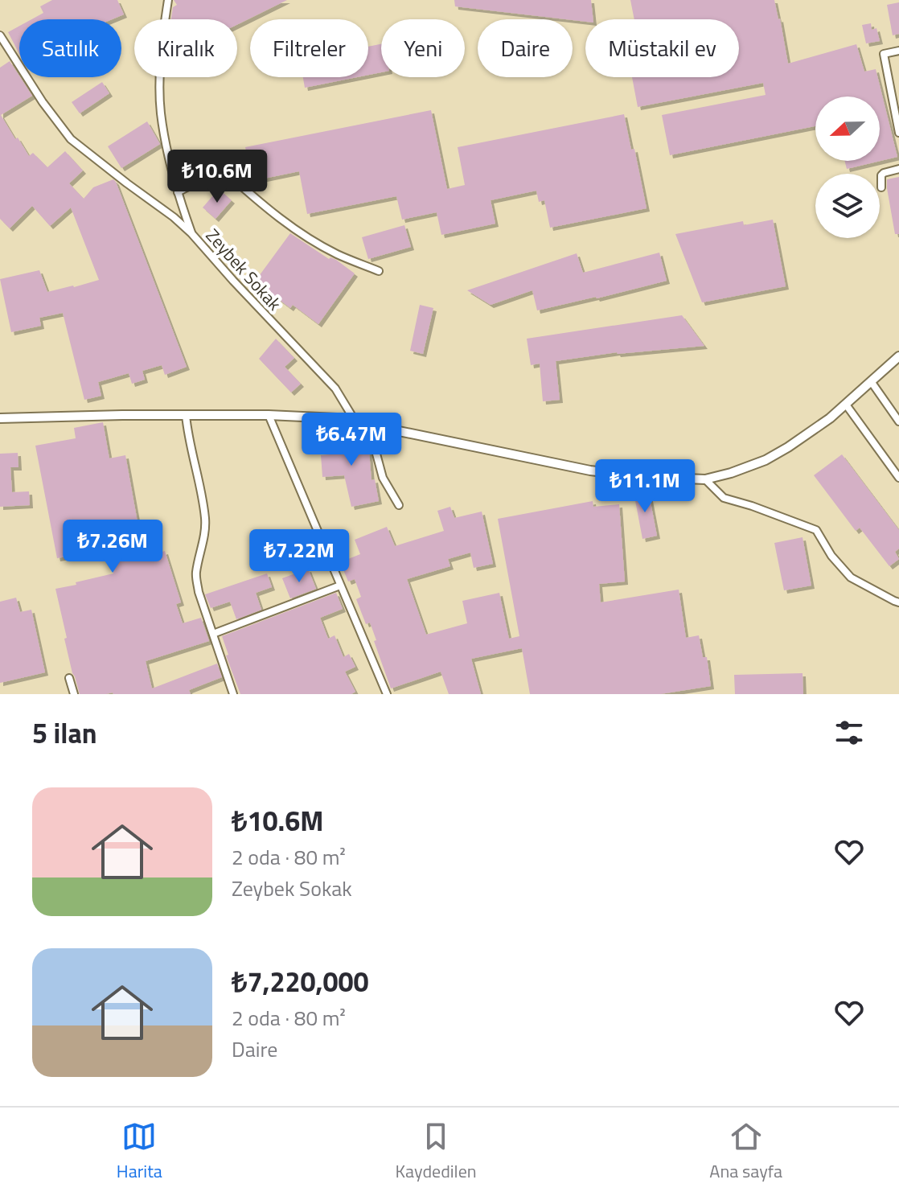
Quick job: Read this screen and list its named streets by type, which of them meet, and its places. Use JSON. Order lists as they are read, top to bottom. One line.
{"streets":{"street":["Zeybek Sokak"]},"north":"left","page":{"chip":["Satılık","Kiralık","Filtreler","Yeni","Daire","Müstakil ev"],"price":["₺10.6M","₺6.47M","₺11.1M","₺7.26M","₺7.22M"],"heading":"5 ilan","list":[{"name":"₺10.6M","note":"2 oda · 80 m² · Zeybek Sokak"},{"name":"₺7,220,000","note":"2 oda · 80 m² · Daire"}],"tabs":["Harita","Kaydedilen","Ana sayfa"]}}
